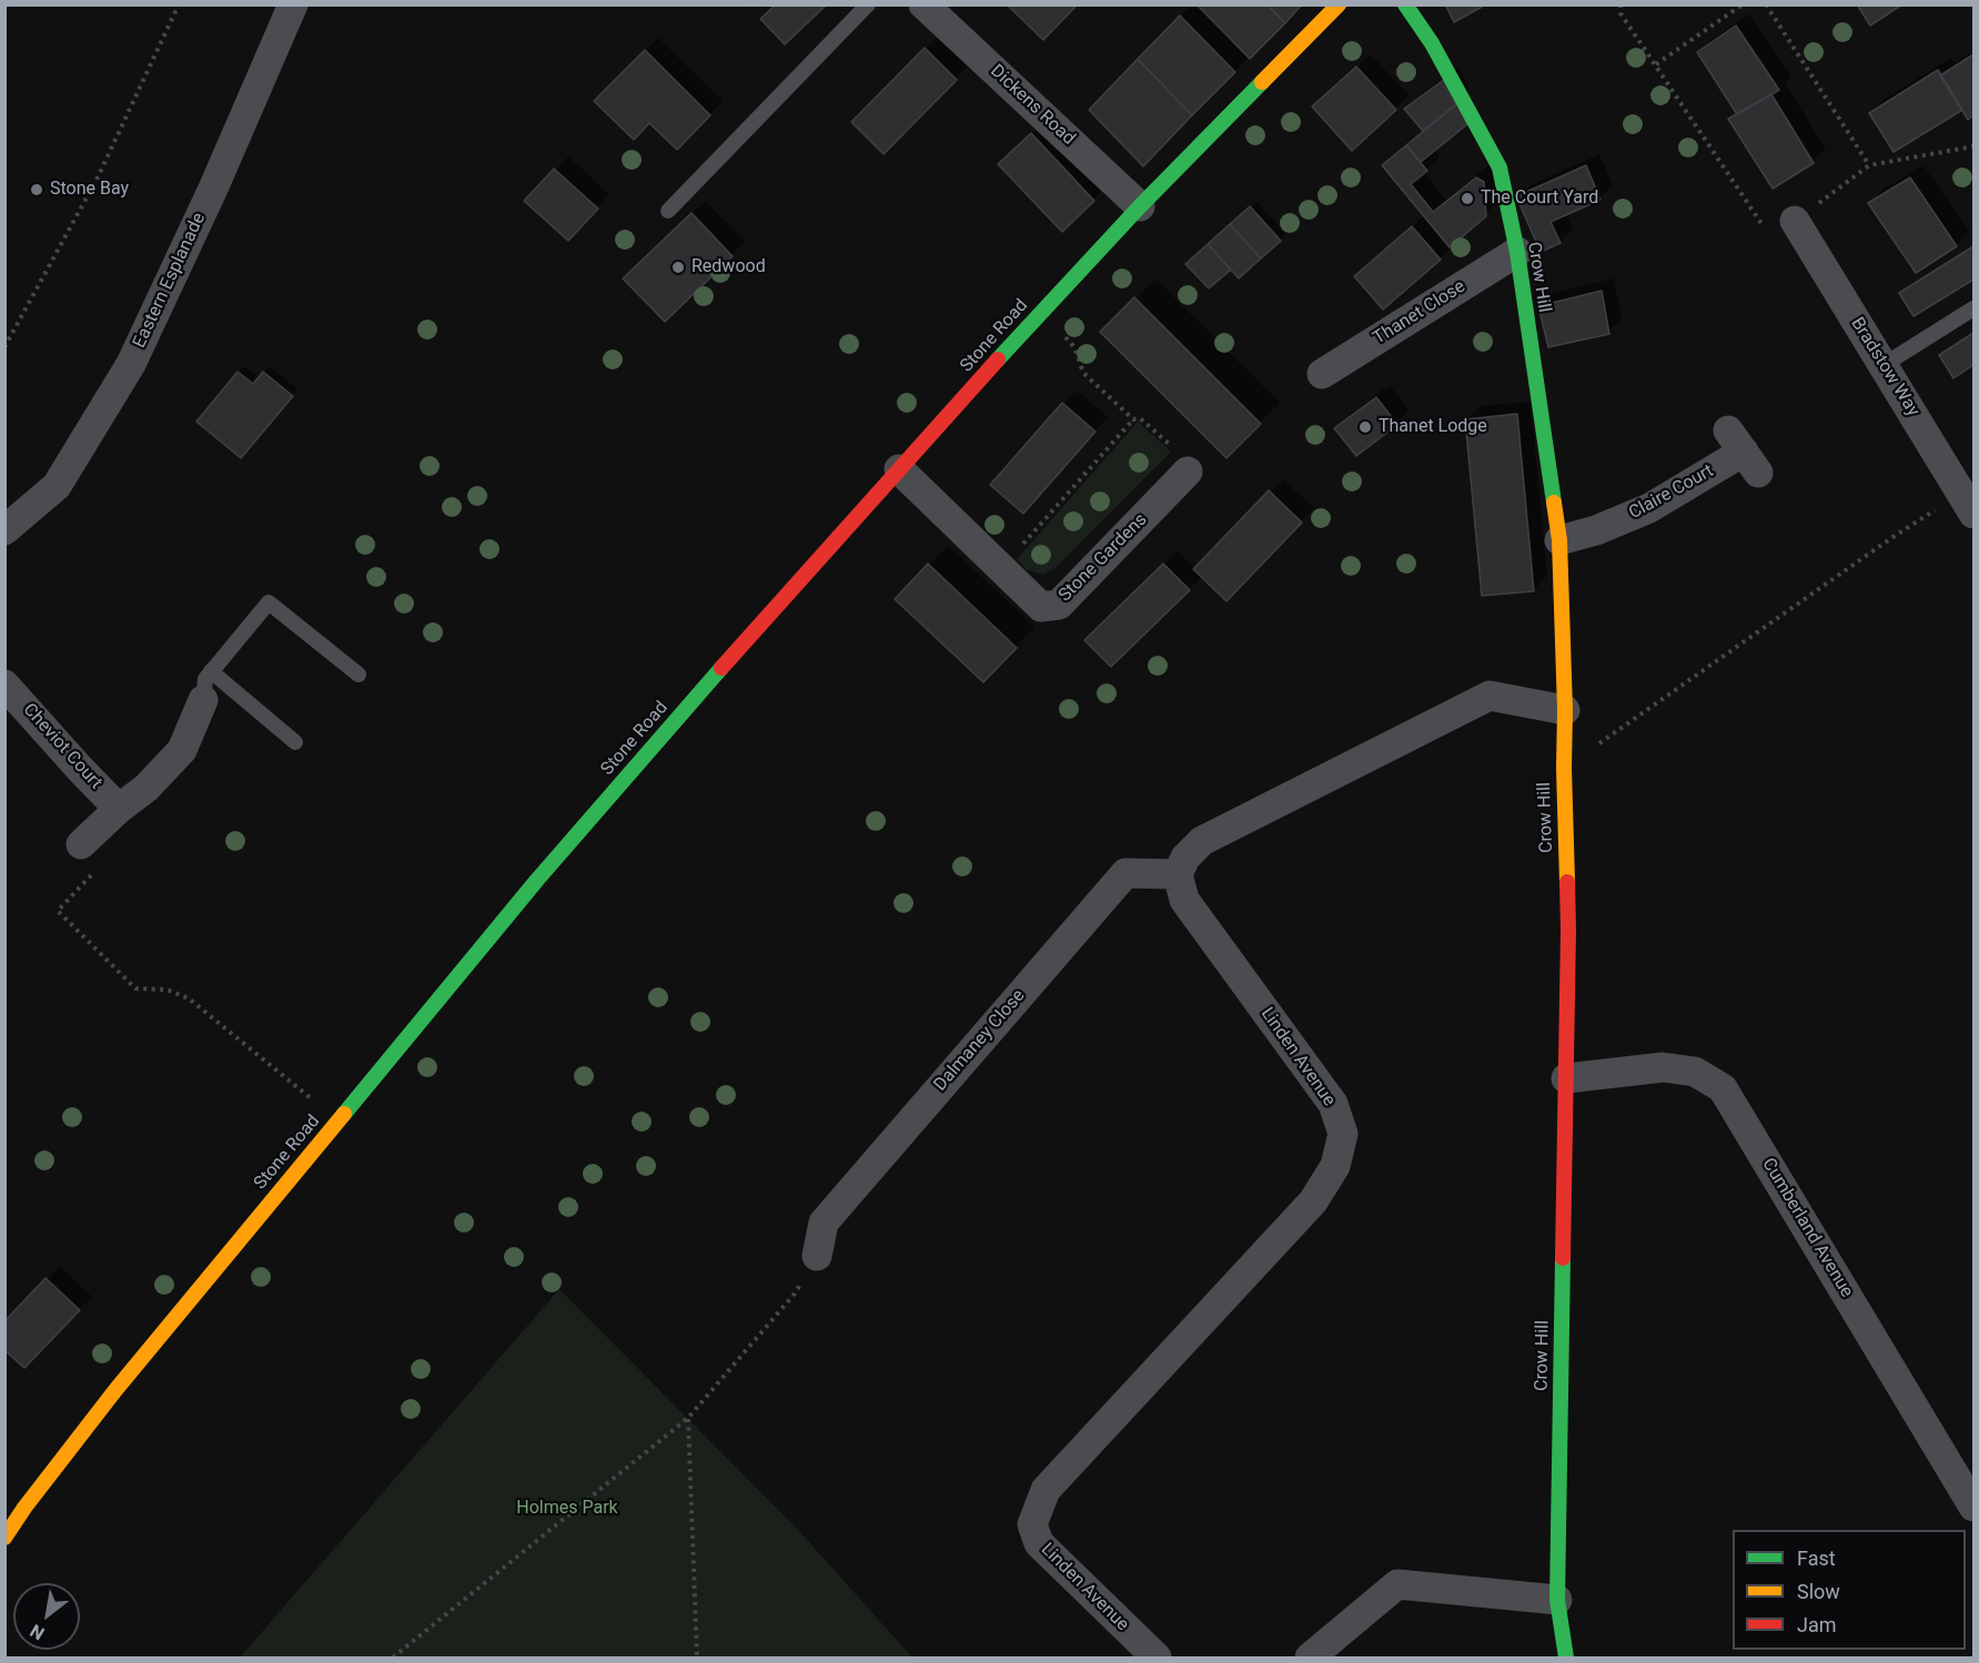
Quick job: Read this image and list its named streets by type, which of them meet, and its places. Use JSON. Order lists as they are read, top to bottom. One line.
{"streets":{"main road":["Crow Hill","Stone Road"],"street":["Dickens Road","Eastern Esplanade","Thanet Close","Bradstow Way","Claire Court","Stone Gardens","Cheviot Court","Dalmaney Close","Linden Avenue","Cumberland Avenue"]},"crossings":[["Dickens Road","Stone Road"],["Crow Hill","Thanet Close"],["Crow Hill","Claire Court"],["Crow Hill","Cumberland Avenue"],["Stone Road","Stone Gardens"],["Dalmaney Close","Linden Avenue"]],"parks":["Holmes Park"],"places":["Stone Bay","The Court Yard","Redwood","Thanet Lodge"],"legend":["Fast","Slow","Jam"],"north":"bottom left"}
